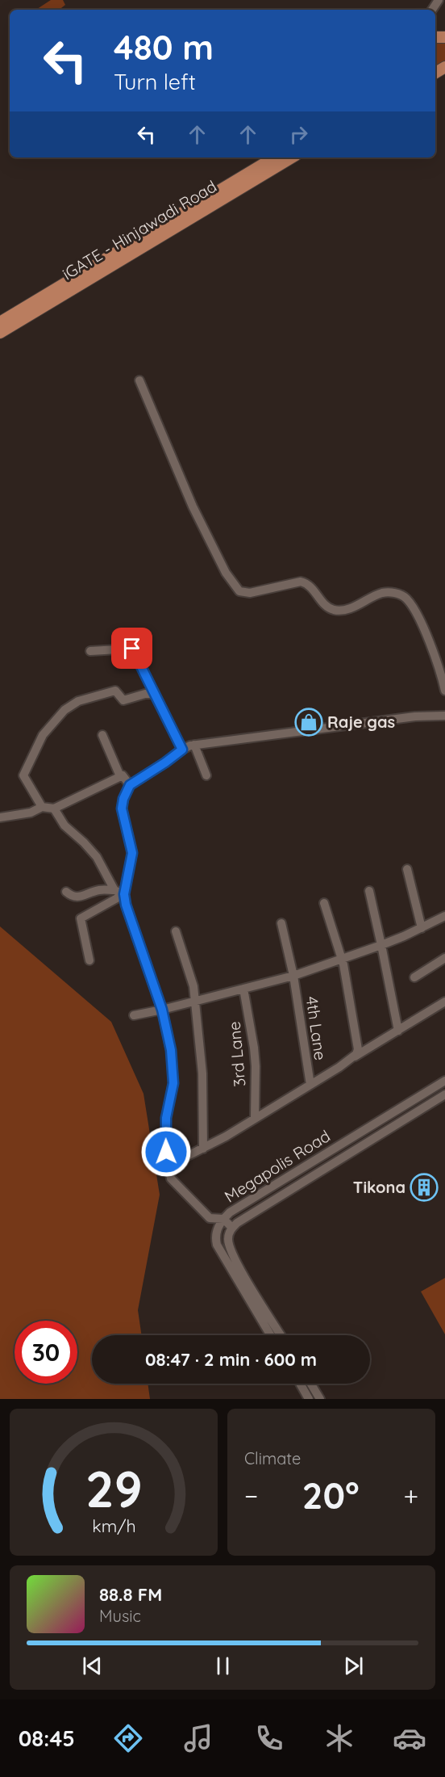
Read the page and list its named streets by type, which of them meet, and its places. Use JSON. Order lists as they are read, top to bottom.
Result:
{
  "streets": {
    "main road": ["iGATE - Hinjawadi Road"],
    "street": ["4th Lane", "3rd Lane", "Megapolis Road"]
  },
  "places": {
    "shop": ["Raje gas"],
    "building": ["Tikona"]
  },
  "page": {
    "turn": ["480 m", "Turn left"],
    "limit": "30",
    "trip": "08:47 · 2 min · 600 m",
    "tile": "Climate",
    "heat": ["−", "20°", "+"],
    "song": ["88.8 FM", "Music"],
    "tabs": "08:45",
    "gauge": ["29", "km/h"]
  }
}
